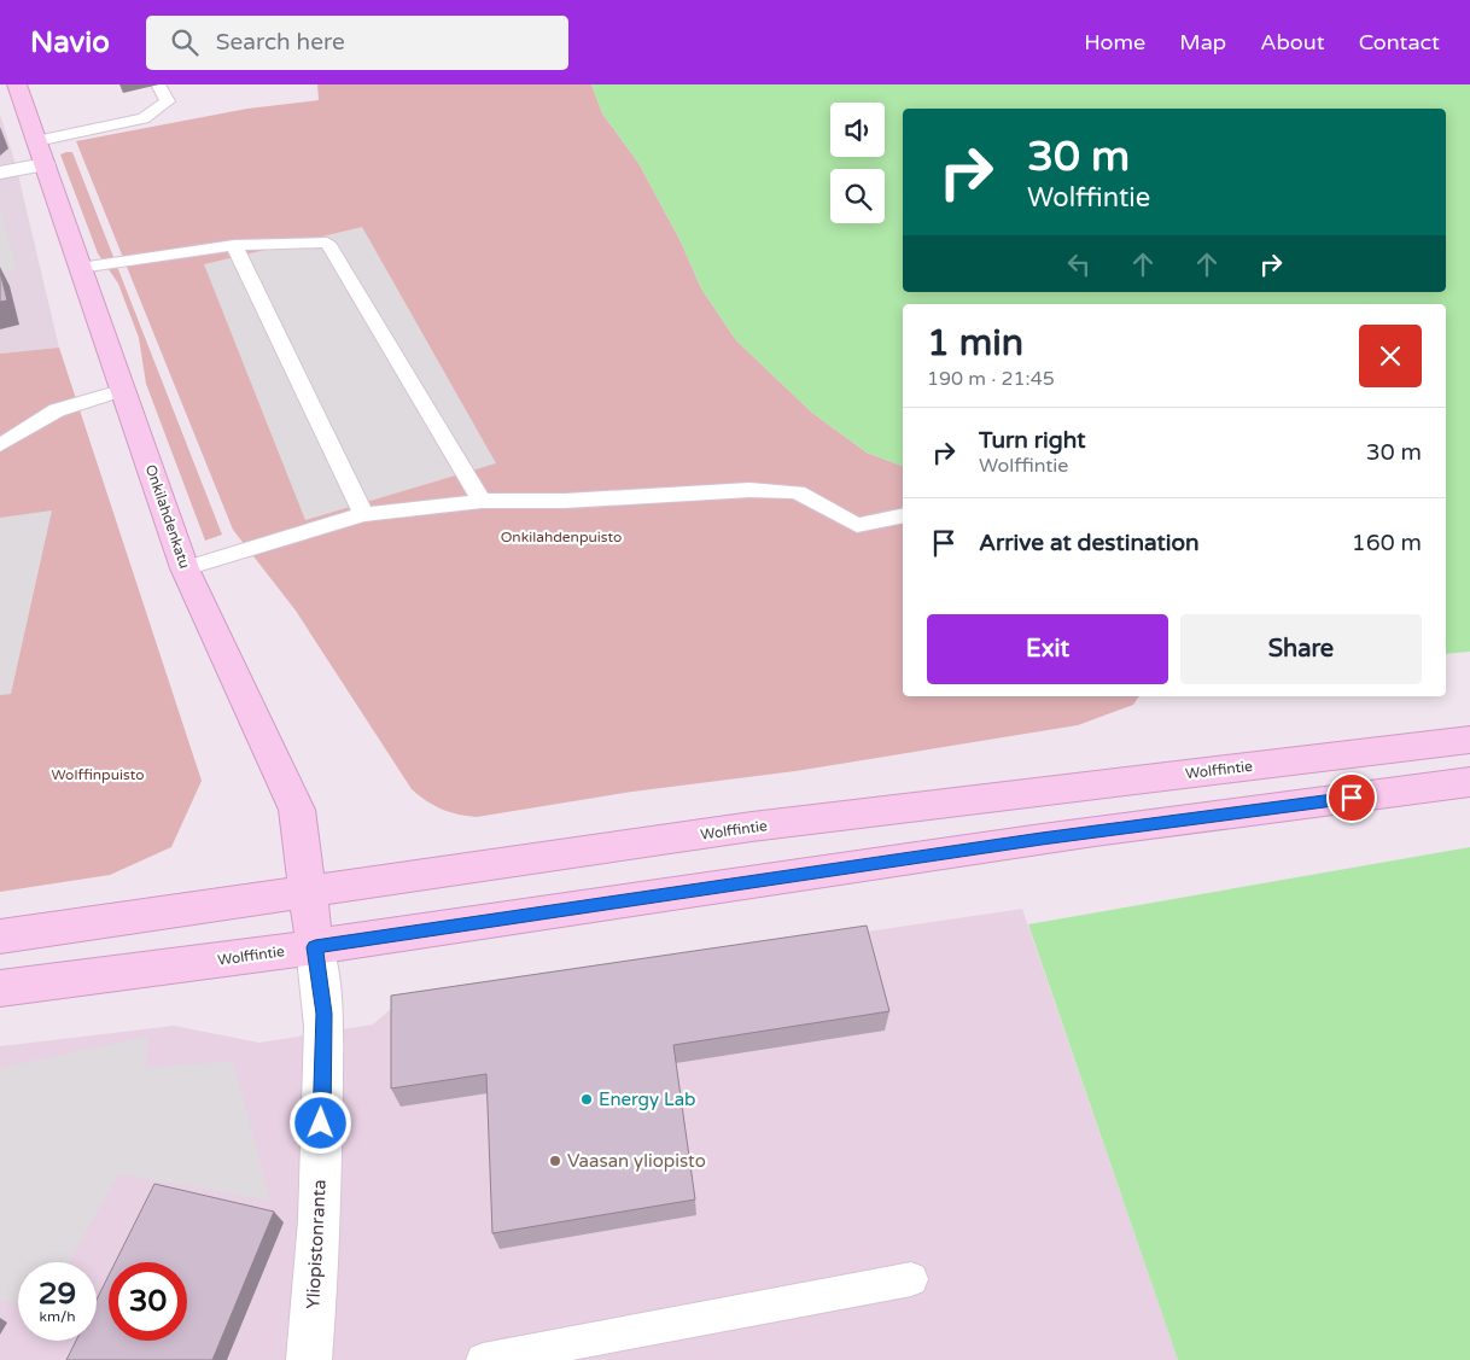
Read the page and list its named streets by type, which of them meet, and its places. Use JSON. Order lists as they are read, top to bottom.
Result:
{
  "streets": {
    "main road": ["Onkilahdenkatu", "Wolffintie"],
    "street": ["Yliopistonranta"]
  },
  "crossings": [
    ["Onkilahdenkatu", "Wolffintie"],
    ["Onkilahdenkatu", "Yliopistonranta"],
    ["Wolffintie", "Yliopistonranta"]
  ],
  "parks": ["Onkilahdenpuisto", "Wolffinpuisto"],
  "places": ["Energy Lab", "Vaasan yliopisto"],
  "page": {
    "header": "Navio",
    "search": "Search here",
    "nav": [
      "Home",
      "Map",
      "About",
      "Contact"
    ],
    "turn": ["30 m", "Wolffintie"],
    "heading": ["1 min", "190 m · 21:45"],
    "list": [
      {
        "name": "Turn right",
        "note": "Wolffintie",
        "value": "30 m"
      },
      {
        "name": "Arrive at destination",
        "value": "160 m"
      }
    ],
    "buttons": ["Exit", "Share"],
    "speed": "29 km/h",
    "limit": "30"
  }
}
